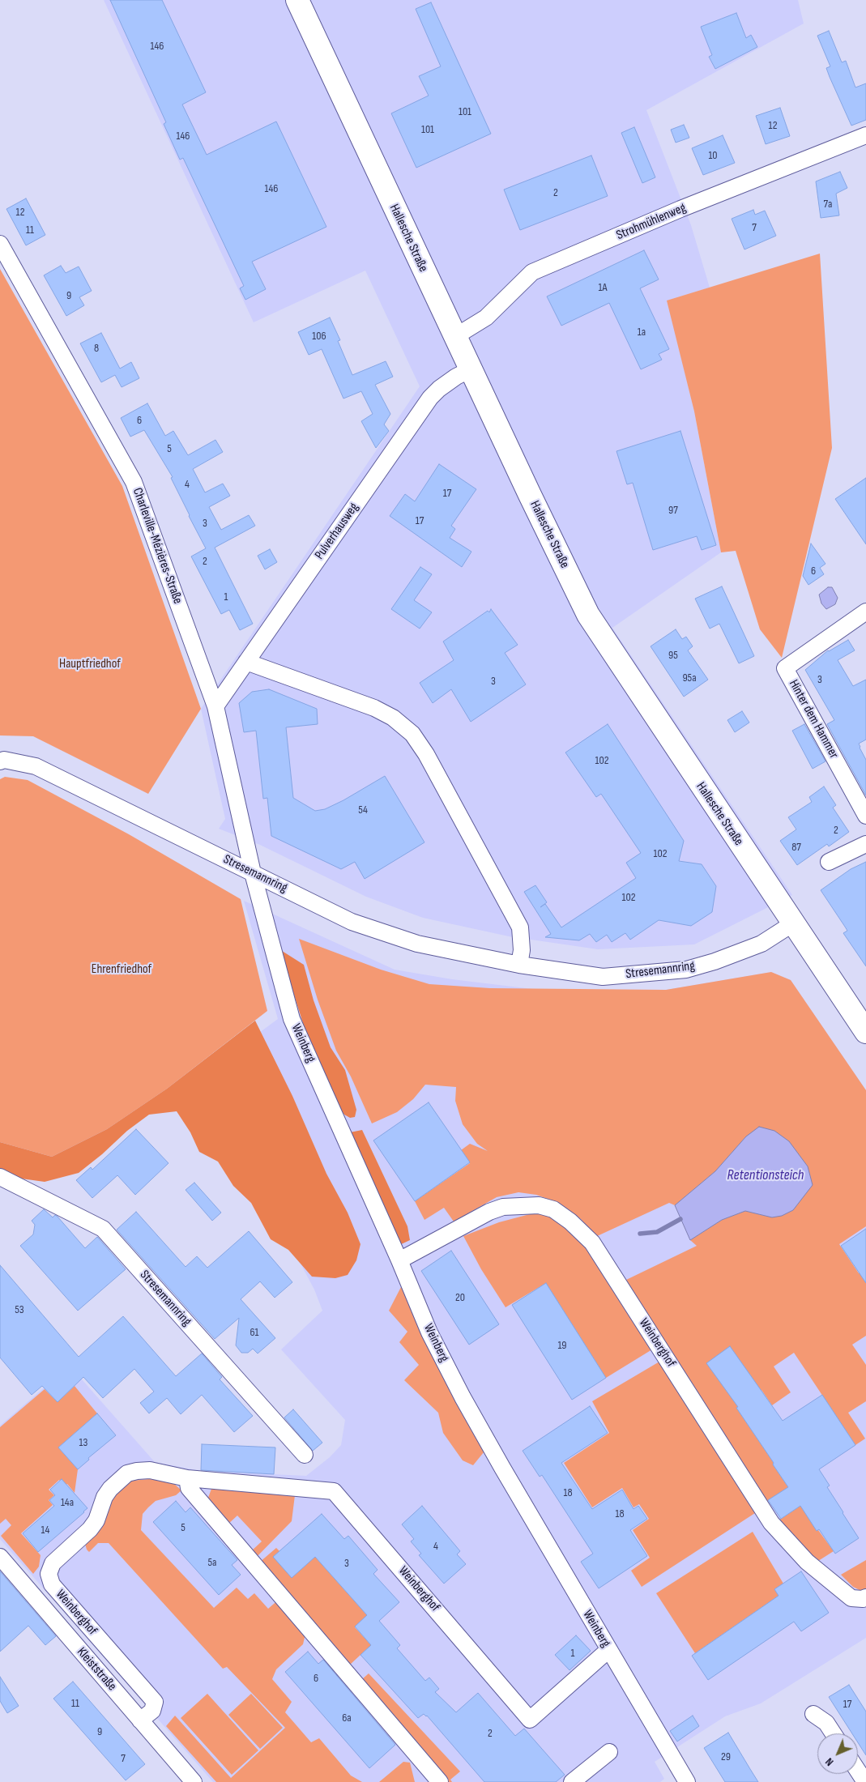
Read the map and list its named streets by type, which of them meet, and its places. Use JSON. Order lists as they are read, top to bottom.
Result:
{
  "streets": {
    "main road": ["Hallesche Straße"],
    "street": [
      "Strohmühlenweg",
      "Pulverhausweg",
      "Charleville-Mézières-Straße",
      "Hinter dem Hammer",
      "Stresemannring",
      "Weinberg",
      "Weinberghof",
      "Kleiststraße"
    ]
  },
  "crossings": [
    ["Strohmühlenweg", "Hallesche Straße"],
    ["Hallesche Straße", "Pulverhausweg"],
    ["Hallesche Straße", "Stresemannring"],
    ["Pulverhausweg", "Charleville-Mézières-Straße"],
    ["Charleville-Mézières-Straße", "Stresemannring"],
    ["Charleville-Mézières-Straße", "Weinberg"],
    ["Stresemannring", "Weinberg"],
    ["Weinberg", "Weinberghof"],
    ["Weinberghof", "Kleiststraße"]
  ],
  "water": ["Retentionsteich"],
  "parks": ["Hauptfriedhof", "Ehrenfriedhof"],
  "house_numbers": [
    "146",
    "101",
    "12",
    "101",
    "146",
    "10",
    "146",
    "2",
    "7a",
    "12",
    "7",
    "11",
    "1A",
    "9",
    "1a",
    "106",
    "8",
    "6",
    "5",
    "4",
    "17",
    "97",
    "17",
    "3",
    "2",
    "6",
    "1",
    "95",
    "95a",
    "3",
    "3",
    "102",
    "54",
    "2",
    "87",
    "102",
    "102",
    "20",
    "53",
    "61",
    "19",
    "13",
    "18",
    "14a",
    "18",
    "5",
    "14",
    "4",
    "5a",
    "3",
    "1",
    "6",
    "11",
    "17",
    "6a",
    "9",
    "2",
    "29",
    "7"
  ],
  "north": "bottom left"
}
